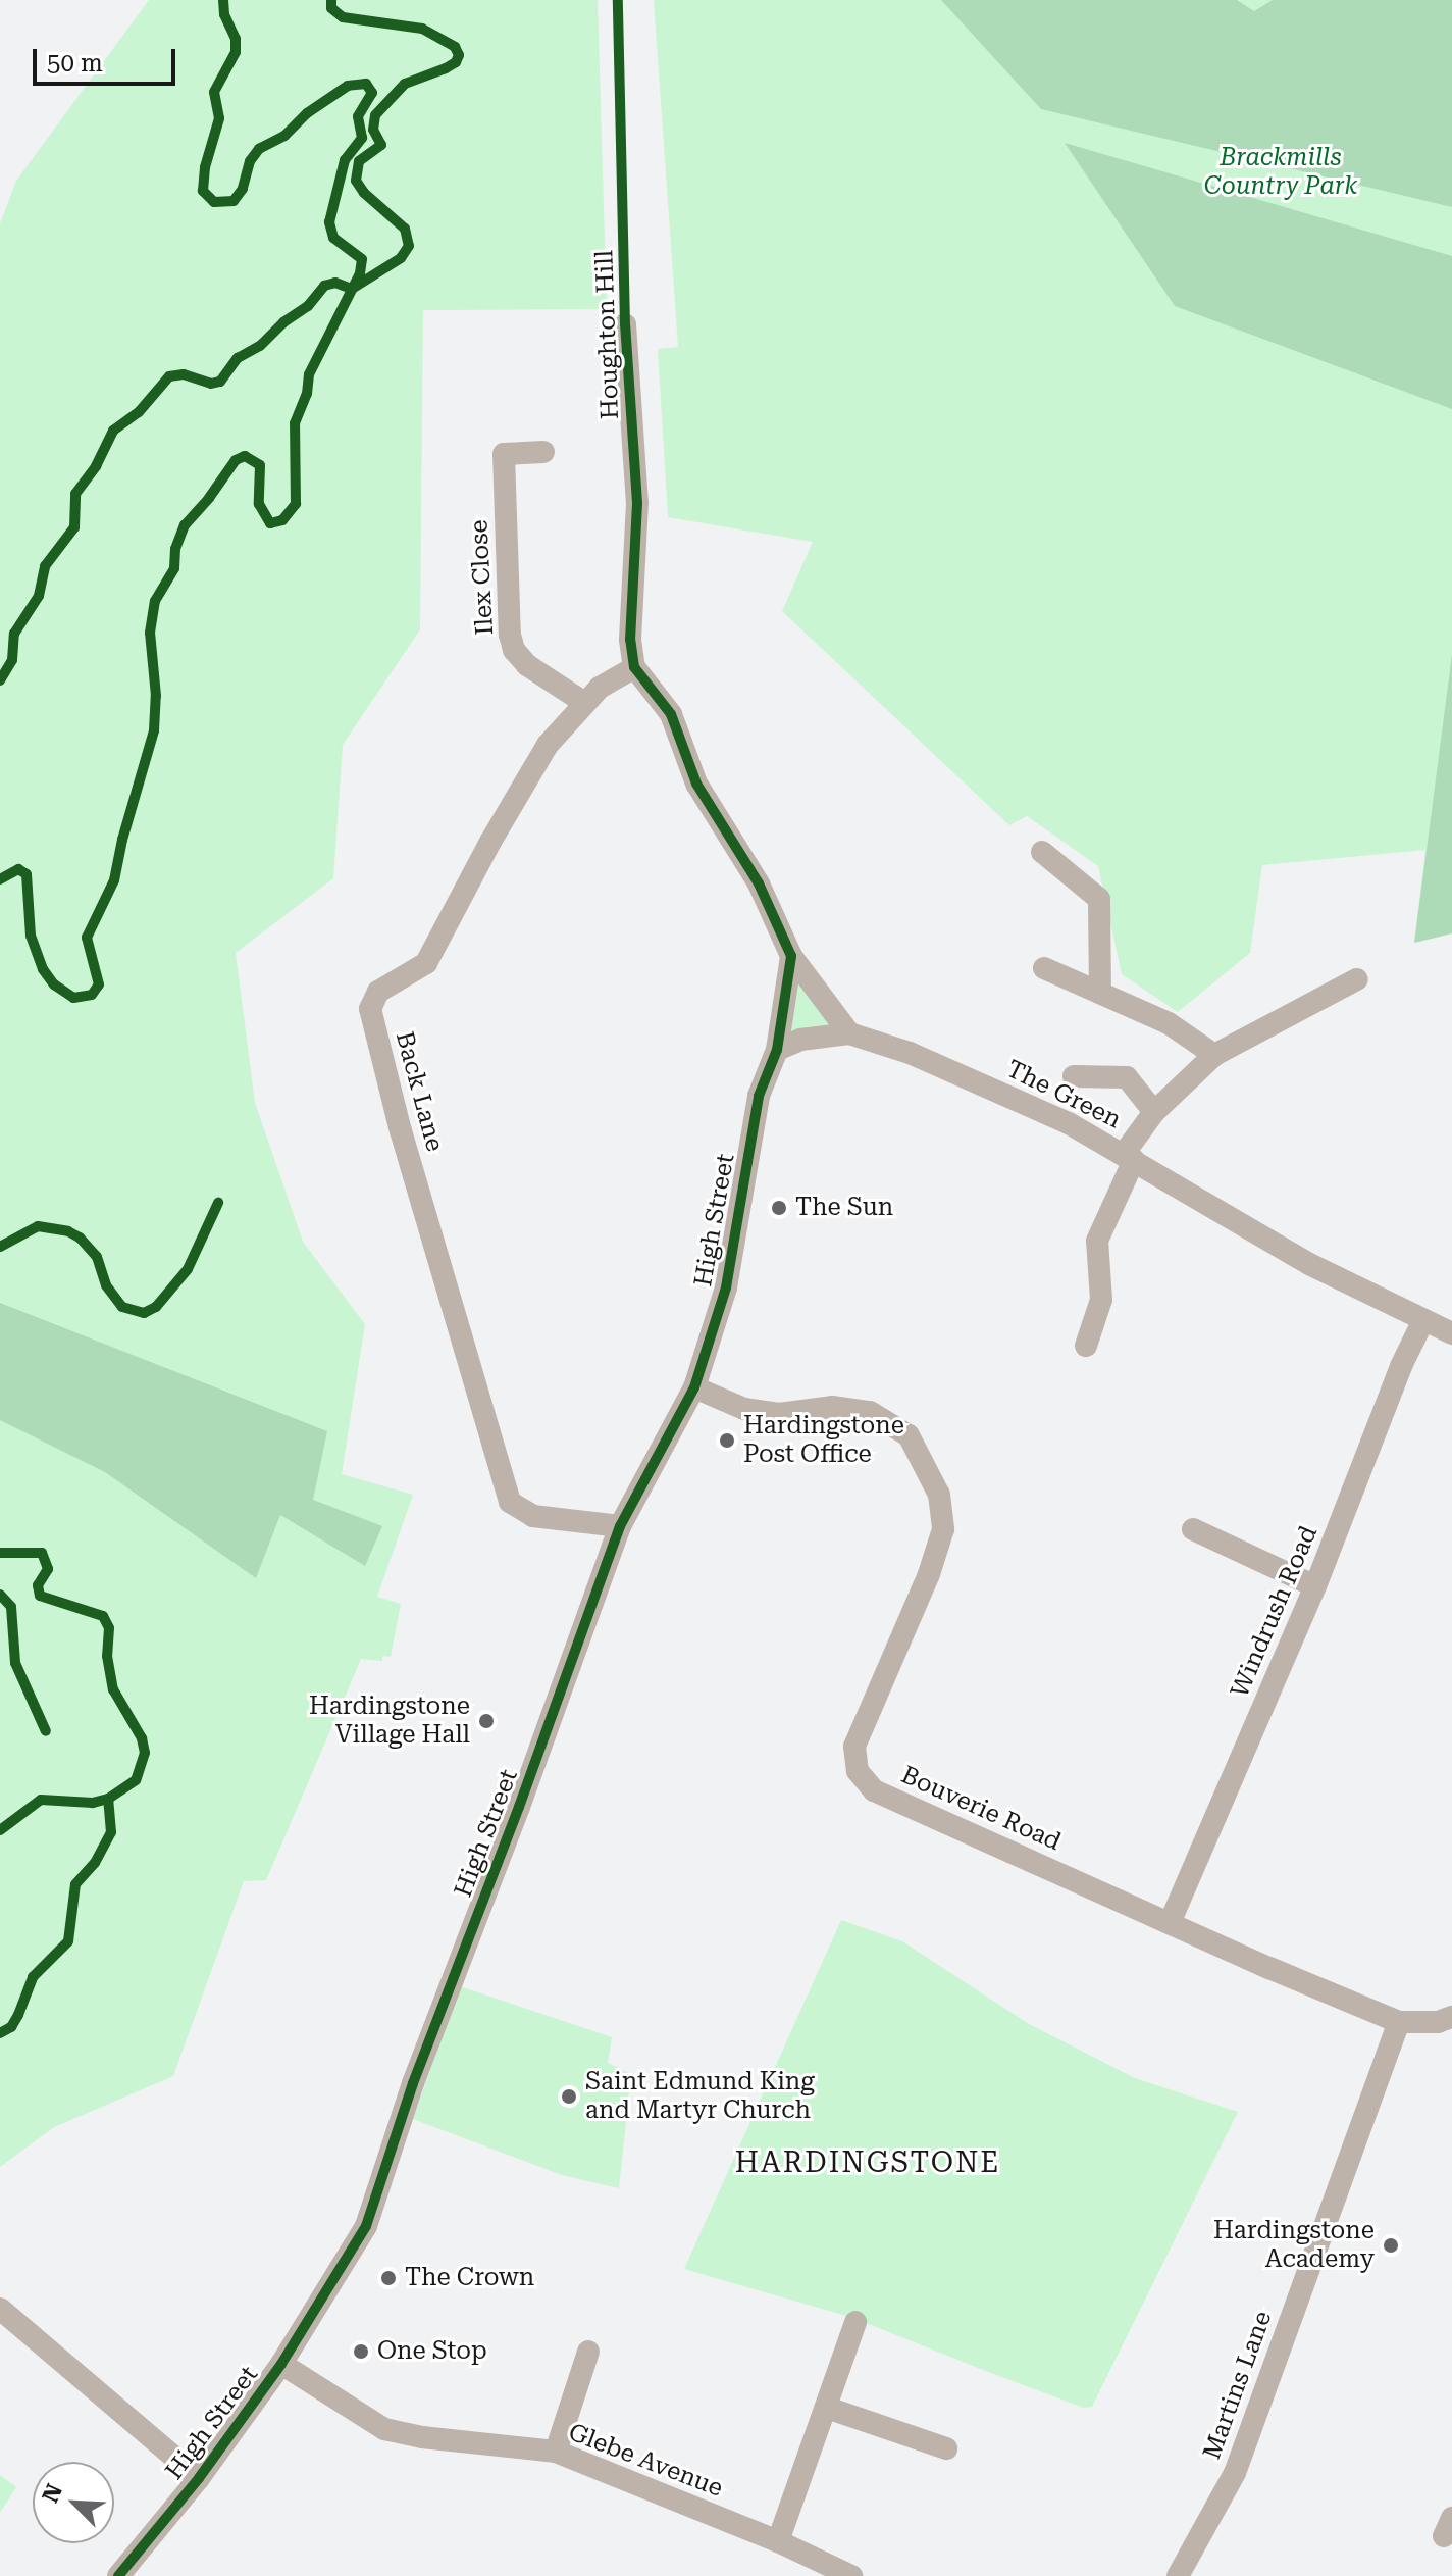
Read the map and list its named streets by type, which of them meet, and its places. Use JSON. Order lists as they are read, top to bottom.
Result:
{
  "streets": {
    "street": [
      "Houghton Hill",
      "Ilex Close",
      "Back Lane",
      "The Green",
      "High Street",
      "Windrush Road",
      "Bouverie Road",
      "Martins Lane",
      "Glebe Avenue"
    ]
  },
  "crossings": [
    ["Houghton Hill", "Back Lane"],
    ["Ilex Close", "Back Lane"],
    ["Back Lane", "High Street"],
    ["The Green", "High Street"],
    ["The Green", "Windrush Road"],
    ["High Street", "Bouverie Road"],
    ["High Street", "Glebe Avenue"],
    ["Windrush Road", "Bouverie Road"],
    ["Bouverie Road", "Martins Lane"]
  ],
  "districts": ["HARDINGSTONE"],
  "parks": ["Brackmills Country Park"],
  "places": [
    "The Sun",
    "Hardingstone Post Office",
    "Hardingstone Village Hall",
    "Saint Edmund King and Martyr Church",
    "Hardingstone Academy",
    "The Crown",
    "One Stop"
  ],
  "scale_bar": "50 m",
  "north": "top left"
}
